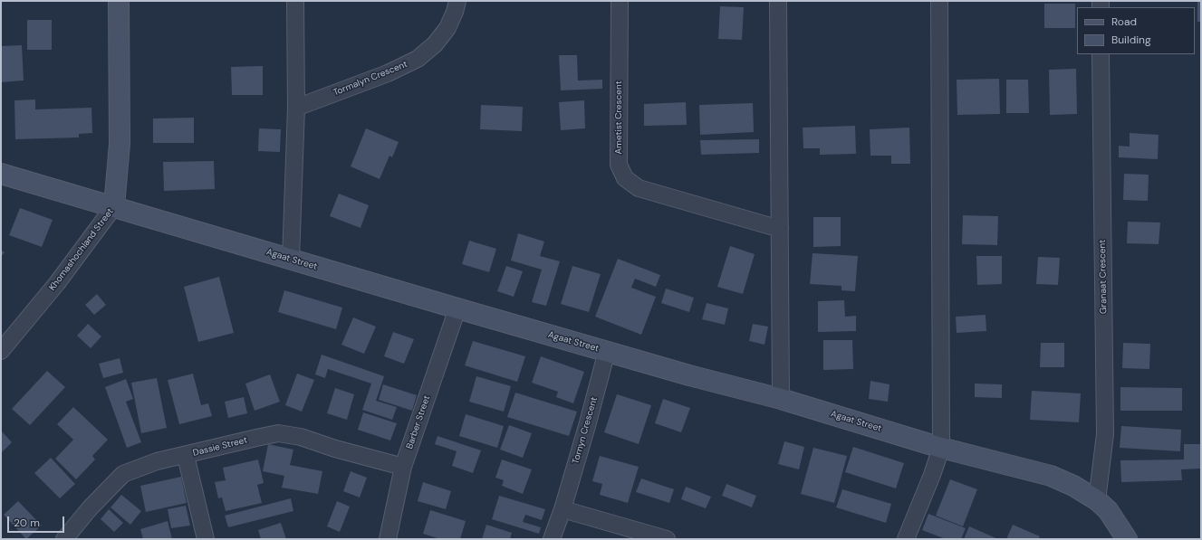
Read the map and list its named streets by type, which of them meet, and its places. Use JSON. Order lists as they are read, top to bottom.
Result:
{
  "streets": {
    "street": [
      "Tormalyn Crescent",
      "Ametist Crescent",
      "Khomashochland Street",
      "Agaat Street",
      "Granaat Crescent",
      "Barber Street",
      "Tornyn Crescent",
      "Dassie Street"
    ]
  },
  "crossings": [
    ["Khomashochland Street", "Agaat Street"],
    ["Agaat Street", "Granaat Crescent"],
    ["Agaat Street", "Barber Street"],
    ["Agaat Street", "Tornyn Crescent"],
    ["Barber Street", "Dassie Street"]
  ],
  "legend": ["Road", "Building"],
  "scale_bar": "20 m"
}
